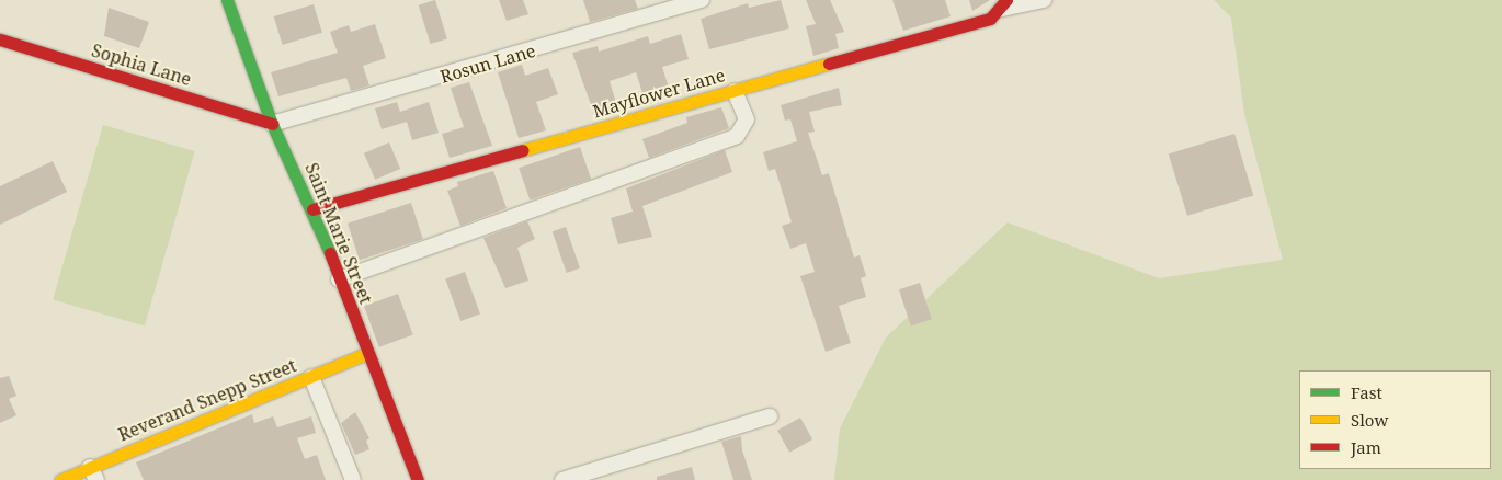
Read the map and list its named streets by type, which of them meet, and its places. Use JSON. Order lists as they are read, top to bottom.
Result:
{
  "streets": {
    "street": [
      "Rosun Lane",
      "Sophia Lane",
      "Mayflower Lane",
      "Saint Marie Street",
      "Reverand Snepp Street"
    ]
  },
  "crossings": [
    ["Rosun Lane", "Sophia Lane"],
    ["Rosun Lane", "Saint Marie Street"],
    ["Sophia Lane", "Saint Marie Street"],
    ["Mayflower Lane", "Saint Marie Street"],
    ["Saint Marie Street", "Reverand Snepp Street"]
  ],
  "legend": ["Fast", "Slow", "Jam"]
}
